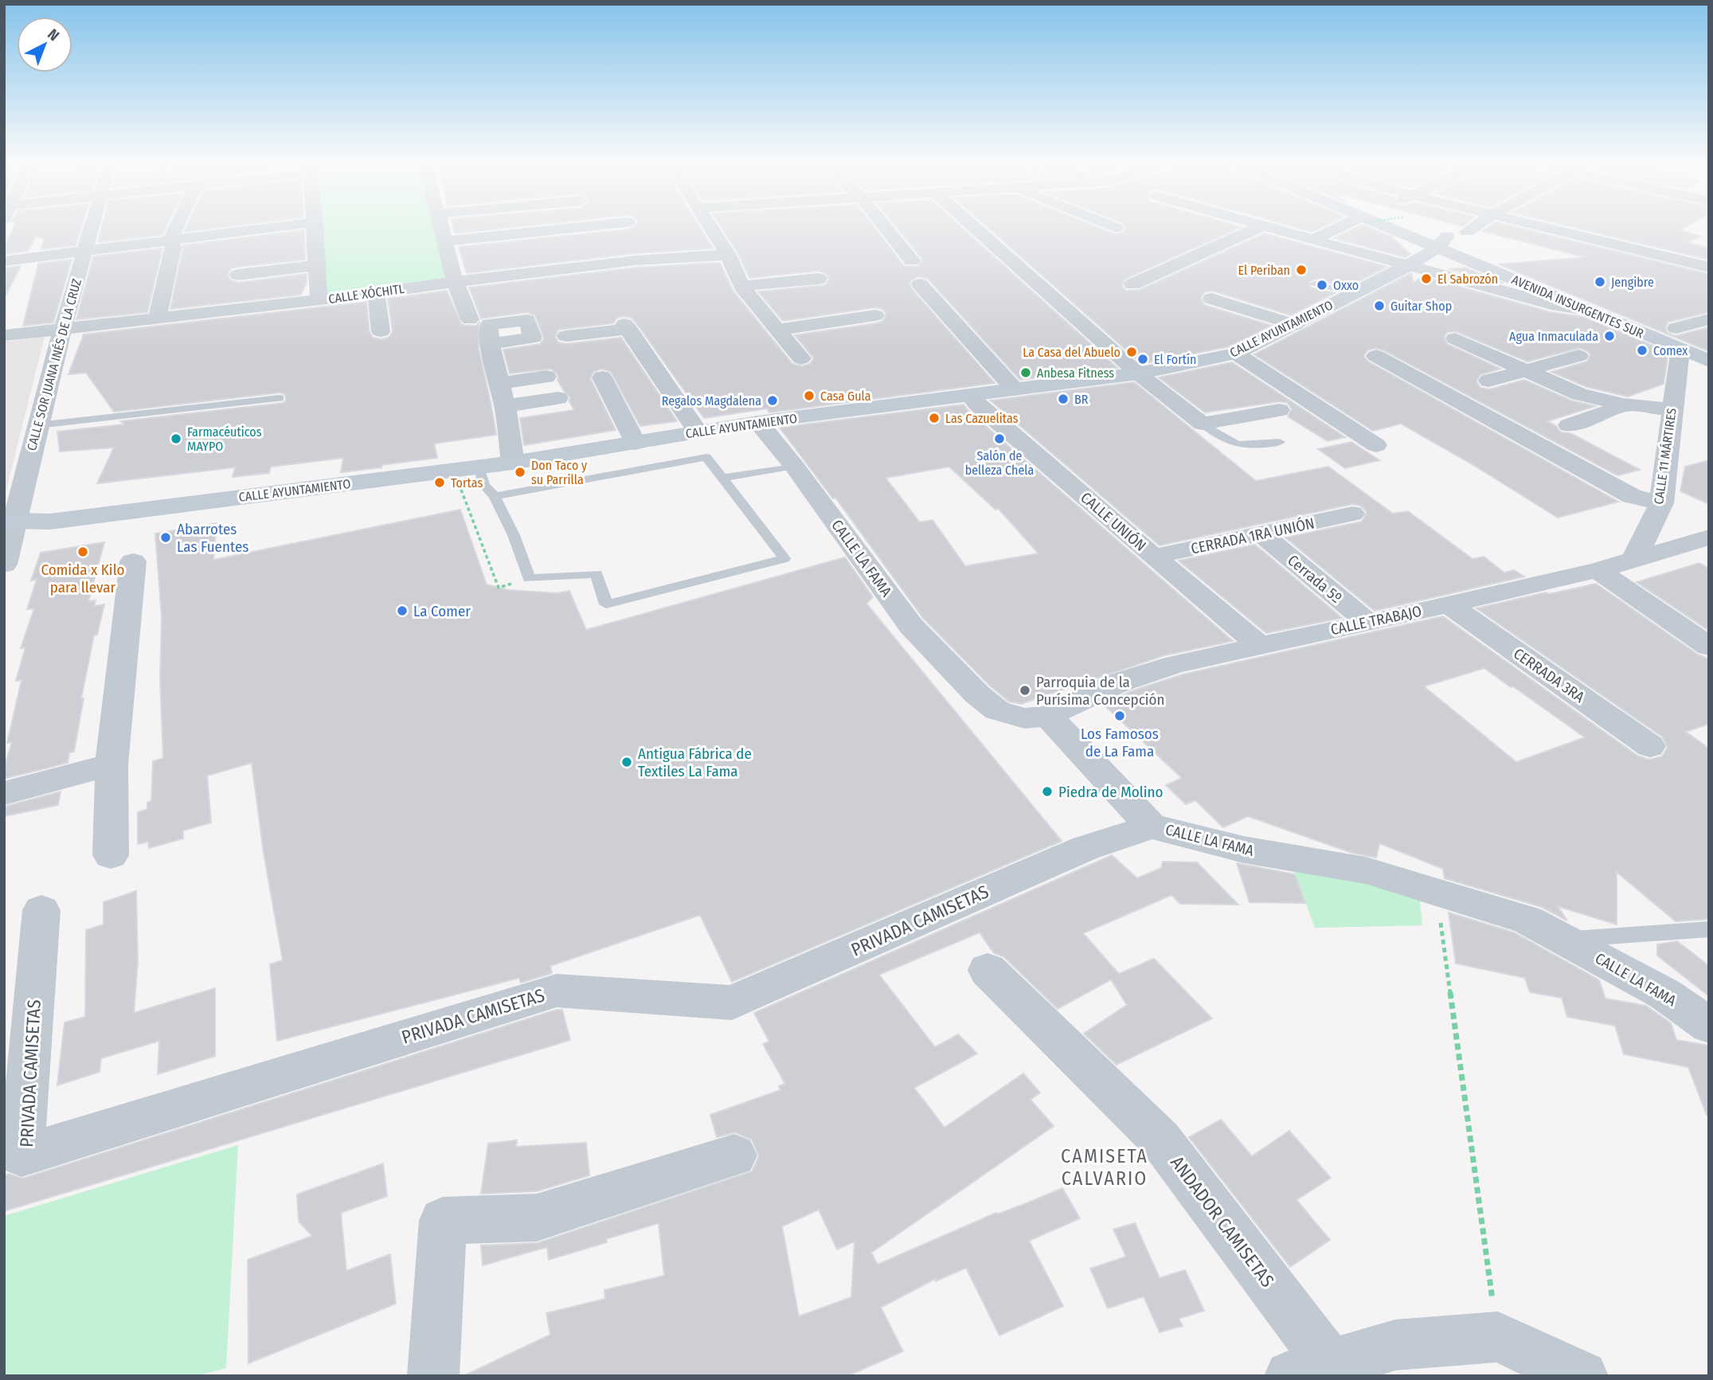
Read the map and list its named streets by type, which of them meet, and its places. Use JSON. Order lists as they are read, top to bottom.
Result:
{
  "streets": {
    "street": [
      "CALLE XÓCHITL",
      "AVENIDA INSURGENTES SUR",
      "CALLE AYUNTAMIENTO",
      "CALLE SOR JUANA INÉS DE LA CRUZ",
      "CALLE 11 MÁRTIRES",
      "CALLE UNIÓN",
      "CERRADA 1RA UNIÓN",
      "CALLE LA FAMA",
      "Cerrada 5º",
      "CALLE TRABAJO",
      "CERRADA 3RA",
      "PRIVADA CAMISETAS",
      "ANDADOR CAMISETAS"
    ]
  },
  "crossings": [
    ["CALLE XÓCHITL", "CALLE SOR JUANA INÉS DE LA CRUZ"],
    ["AVENIDA INSURGENTES SUR", "CALLE AYUNTAMIENTO"],
    ["AVENIDA INSURGENTES SUR", "CALLE 11 MÁRTIRES"],
    ["CALLE AYUNTAMIENTO", "CALLE SOR JUANA INÉS DE LA CRUZ"],
    ["CALLE AYUNTAMIENTO", "CALLE UNIÓN"],
    ["CALLE AYUNTAMIENTO", "CALLE LA FAMA"],
    ["CALLE 11 MÁRTIRES", "CALLE TRABAJO"],
    ["CALLE UNIÓN", "CERRADA 1RA UNIÓN"],
    ["CALLE UNIÓN", "CALLE TRABAJO"],
    ["CERRADA 1RA UNIÓN", "Cerrada 5º"],
    ["CALLE LA FAMA", "CALLE TRABAJO"],
    ["CALLE LA FAMA", "PRIVADA CAMISETAS"],
    ["Cerrada 5º", "CALLE TRABAJO"],
    ["CALLE TRABAJO", "CERRADA 3RA"]
  ],
  "districts": ["CAMISETA CALVARIO"],
  "places": [
    "El Periban",
    "El Sabrozón",
    "Jengibre",
    "Oxxo",
    "Guitar Shop",
    "Agua Inmaculada",
    "Comex",
    "La Casa del Abuelo",
    "El Fortín",
    "Anbesa Fitness",
    "Casa Gula",
    "BR",
    "Regalos Magdalena",
    "Las Cazuelitas",
    "Farmacéuticos MAYPO",
    "Salón de belleza Chela",
    "Don Taco y su Parrilla",
    "Tortas",
    "Abarrotes Las Fuentes",
    "Comida x Kilo para llevar",
    "La Comer",
    "Parroquia de la Purísima Concepción",
    "Los Famosos de La Fama",
    "Antigua Fábrica de Textiles La Fama",
    "Piedra de Molino"
  ],
  "north": "top right"
}
